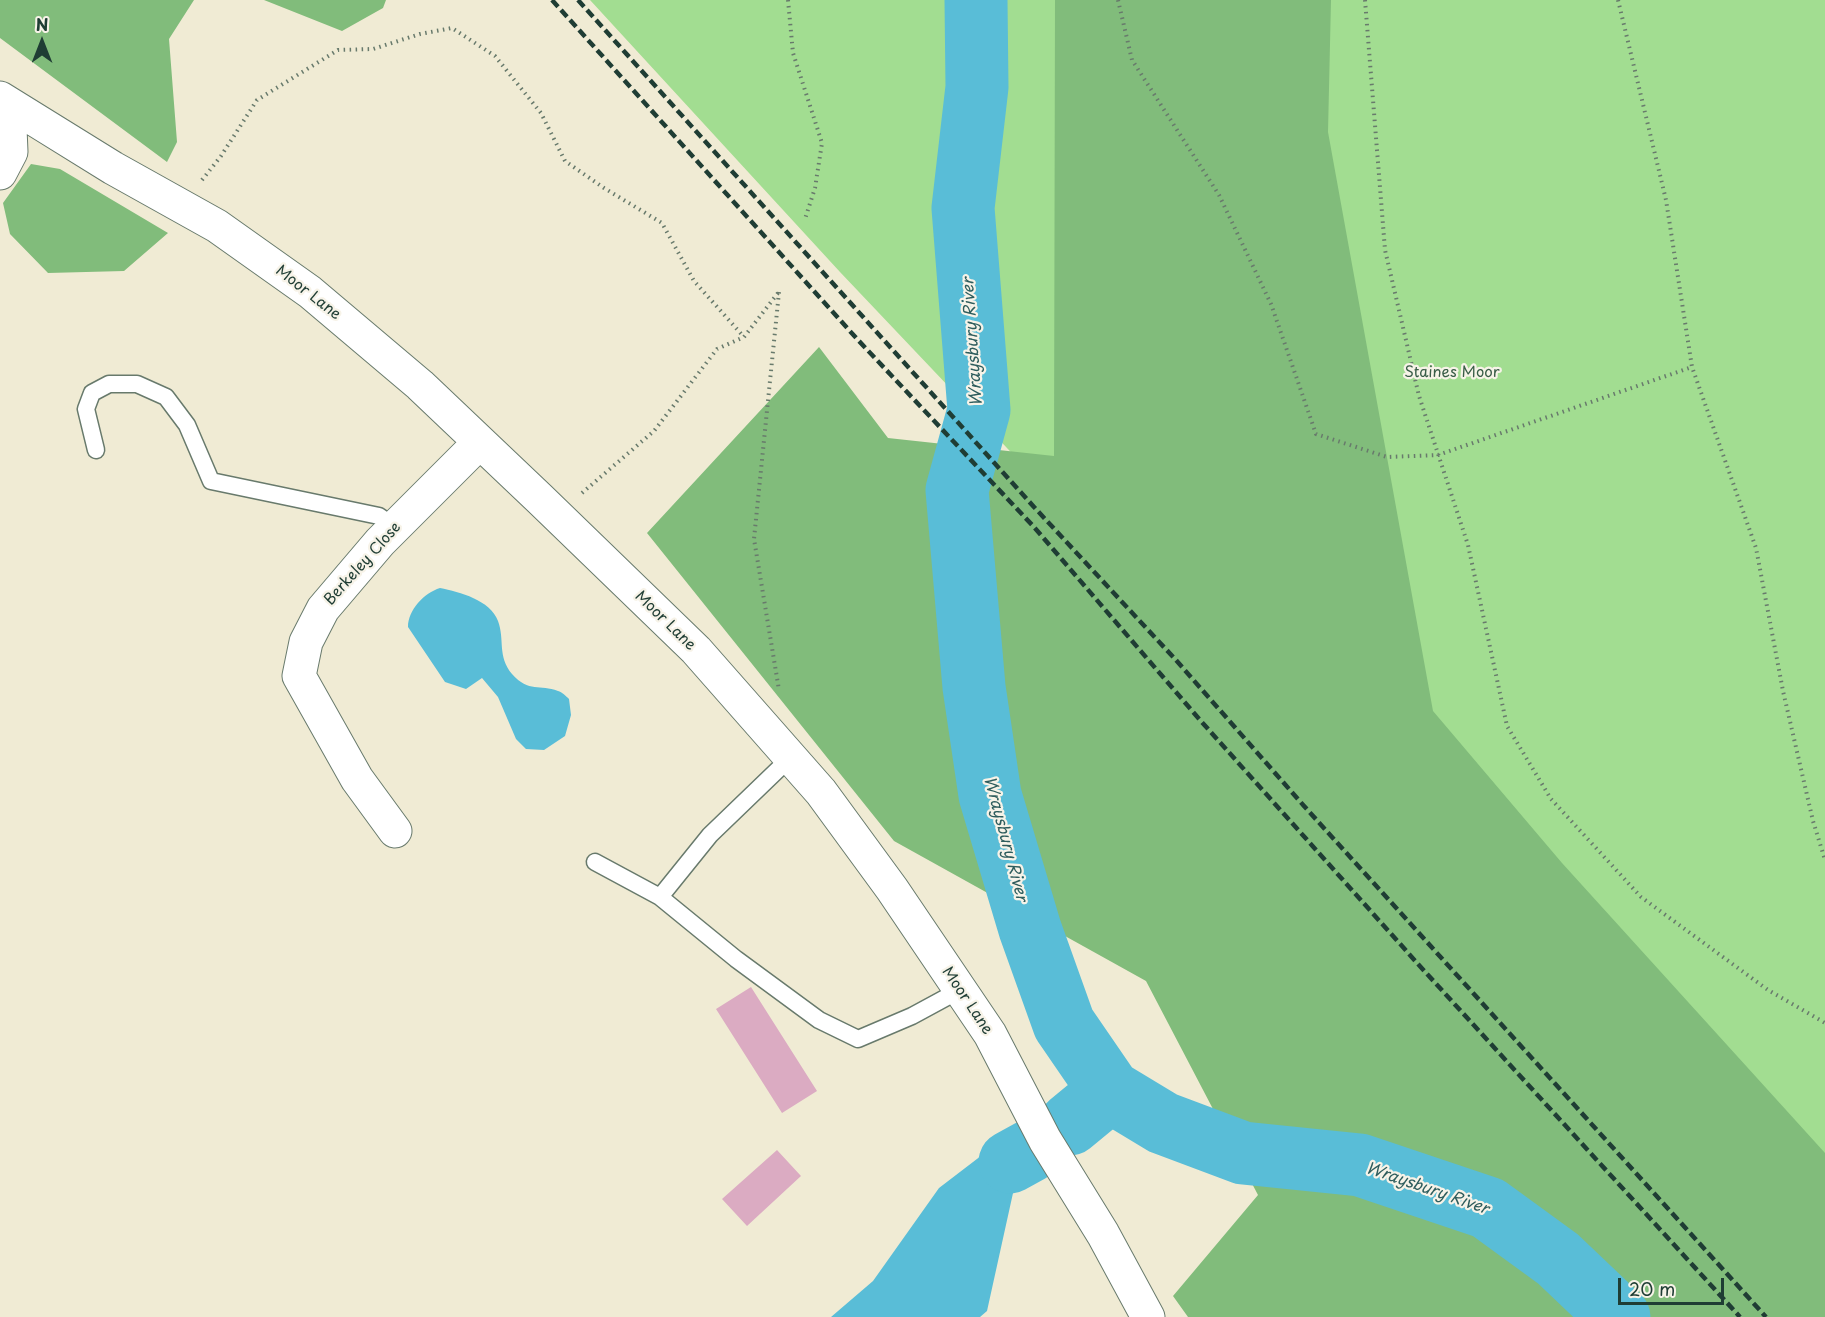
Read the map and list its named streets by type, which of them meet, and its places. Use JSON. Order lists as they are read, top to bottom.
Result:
{
  "streets": {
    "street": ["Moor Lane", "Berkeley Close"]
  },
  "crossings": [
    ["Moor Lane", "Berkeley Close"]
  ],
  "water": ["Wraysbury River"],
  "parks": ["Staines Moor"],
  "scale_bar": "20 m",
  "north": "top"
}
